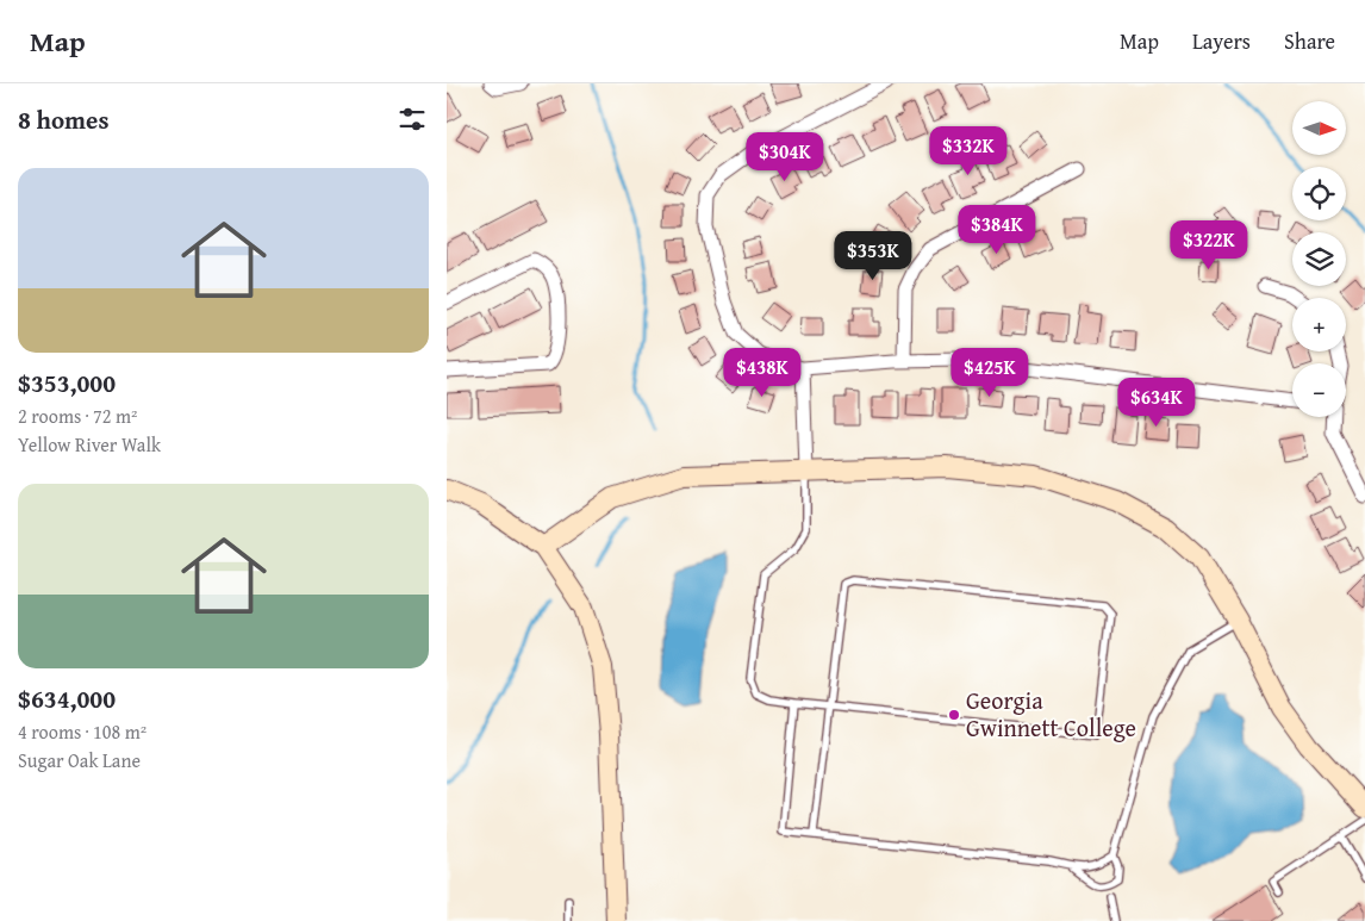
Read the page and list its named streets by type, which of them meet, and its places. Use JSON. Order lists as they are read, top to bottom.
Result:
{
  "places": ["Georgia Gwinnett College"],
  "north": "right",
  "page": {
    "header": "Map",
    "nav": ["Map", "Layers", "Share"],
    "heading": "8 homes",
    "map_buttons": ["+", "−"],
    "price": [
      "$332K",
      "$304K",
      "$384K",
      "$322K",
      "$353K",
      "$438K",
      "$425K",
      "$634K"
    ],
    "list": [
      {
        "name": "$353,000",
        "note": "2 rooms · 72 m² · Yellow River Walk"
      },
      {
        "name": "$634,000",
        "note": "4 rooms · 108 m² · Sugar Oak Lane"
      }
    ]
  }
}
